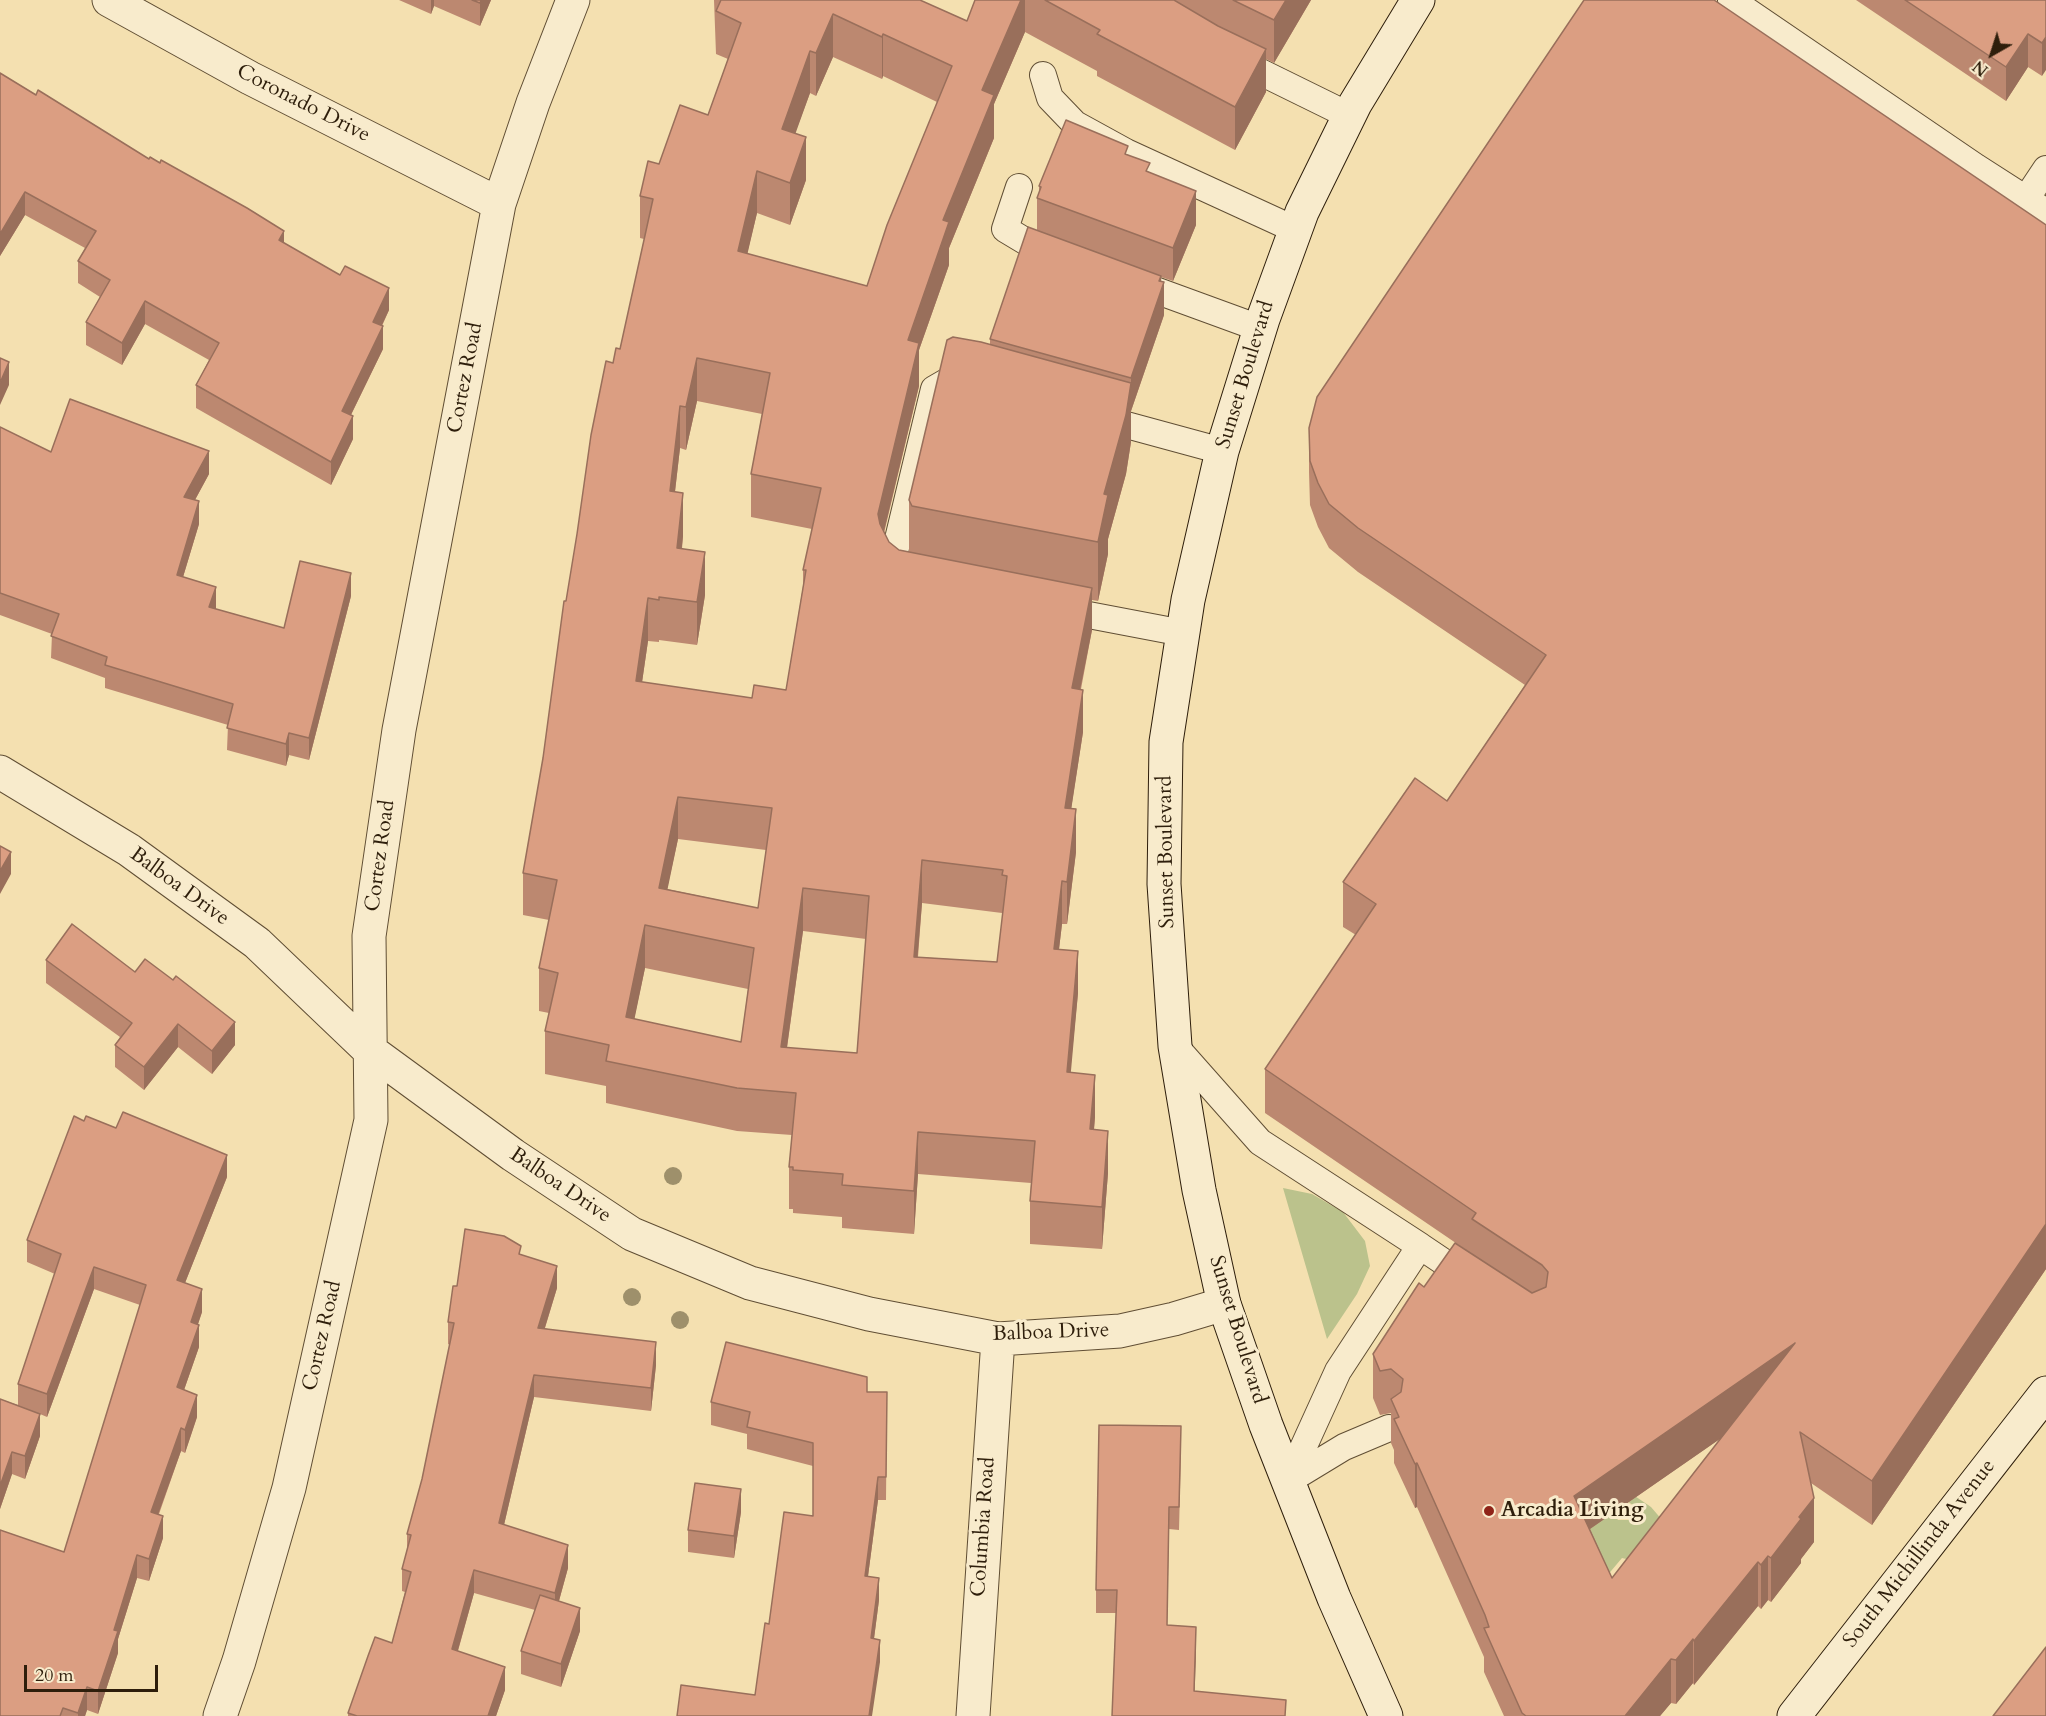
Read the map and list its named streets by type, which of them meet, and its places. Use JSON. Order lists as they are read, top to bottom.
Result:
{
  "streets": {
    "street": [
      "Coronado Drive",
      "Sunset Boulevard",
      "Cortez Road",
      "Balboa Drive",
      "Columbia Road",
      "South Michillinda Avenue"
    ]
  },
  "crossings": [
    ["Coronado Drive", "Cortez Road"],
    ["Sunset Boulevard", "Balboa Drive"],
    ["Cortez Road", "Balboa Drive"],
    ["Balboa Drive", "Columbia Road"]
  ],
  "places": ["Arcadia Living"],
  "scale_bar": "20 m",
  "north": "bottom left"
}
